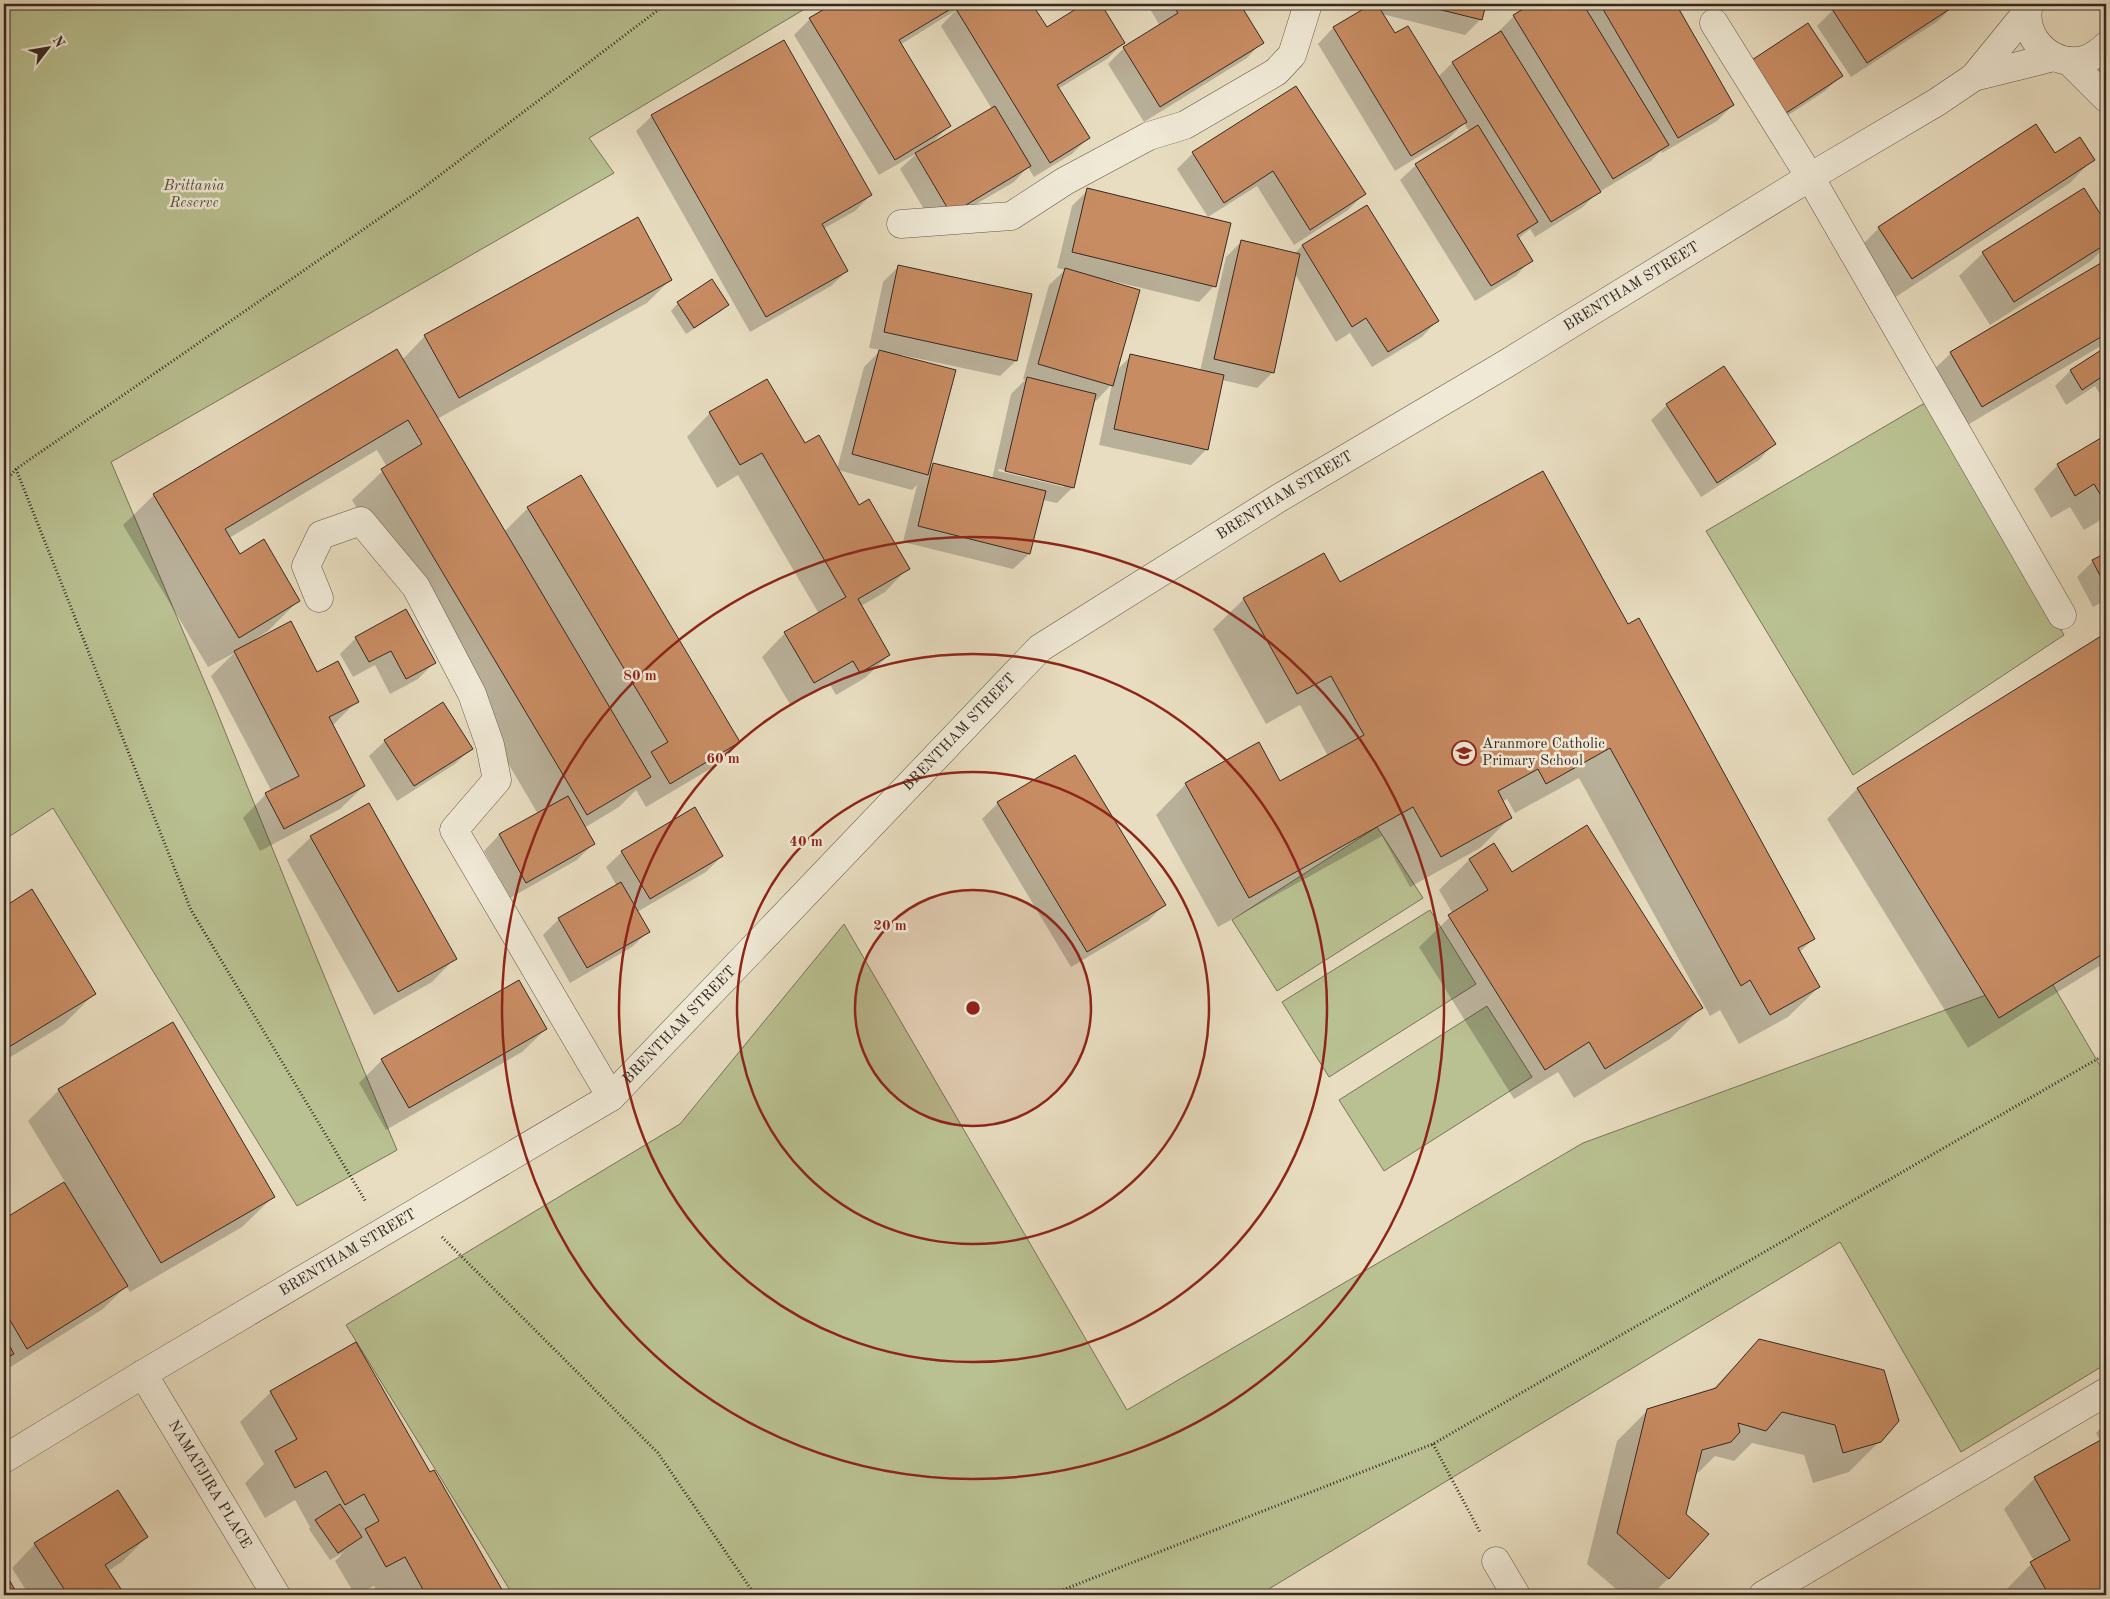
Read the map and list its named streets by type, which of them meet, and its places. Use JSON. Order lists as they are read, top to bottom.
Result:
{
  "streets": {
    "street": ["BRENTHAM STREET", "NAMATJIRA PLACE"]
  },
  "crossings": [
    ["BRENTHAM STREET", "NAMATJIRA PLACE"]
  ],
  "parks": ["Brittania Reserve"],
  "places": {
    "school or university": ["Aranmore Catholic Primary School"]
  },
  "north": "top right",
  "rings": [
    "80 m",
    "60 m",
    "40 m",
    "20 m"
  ]
}
